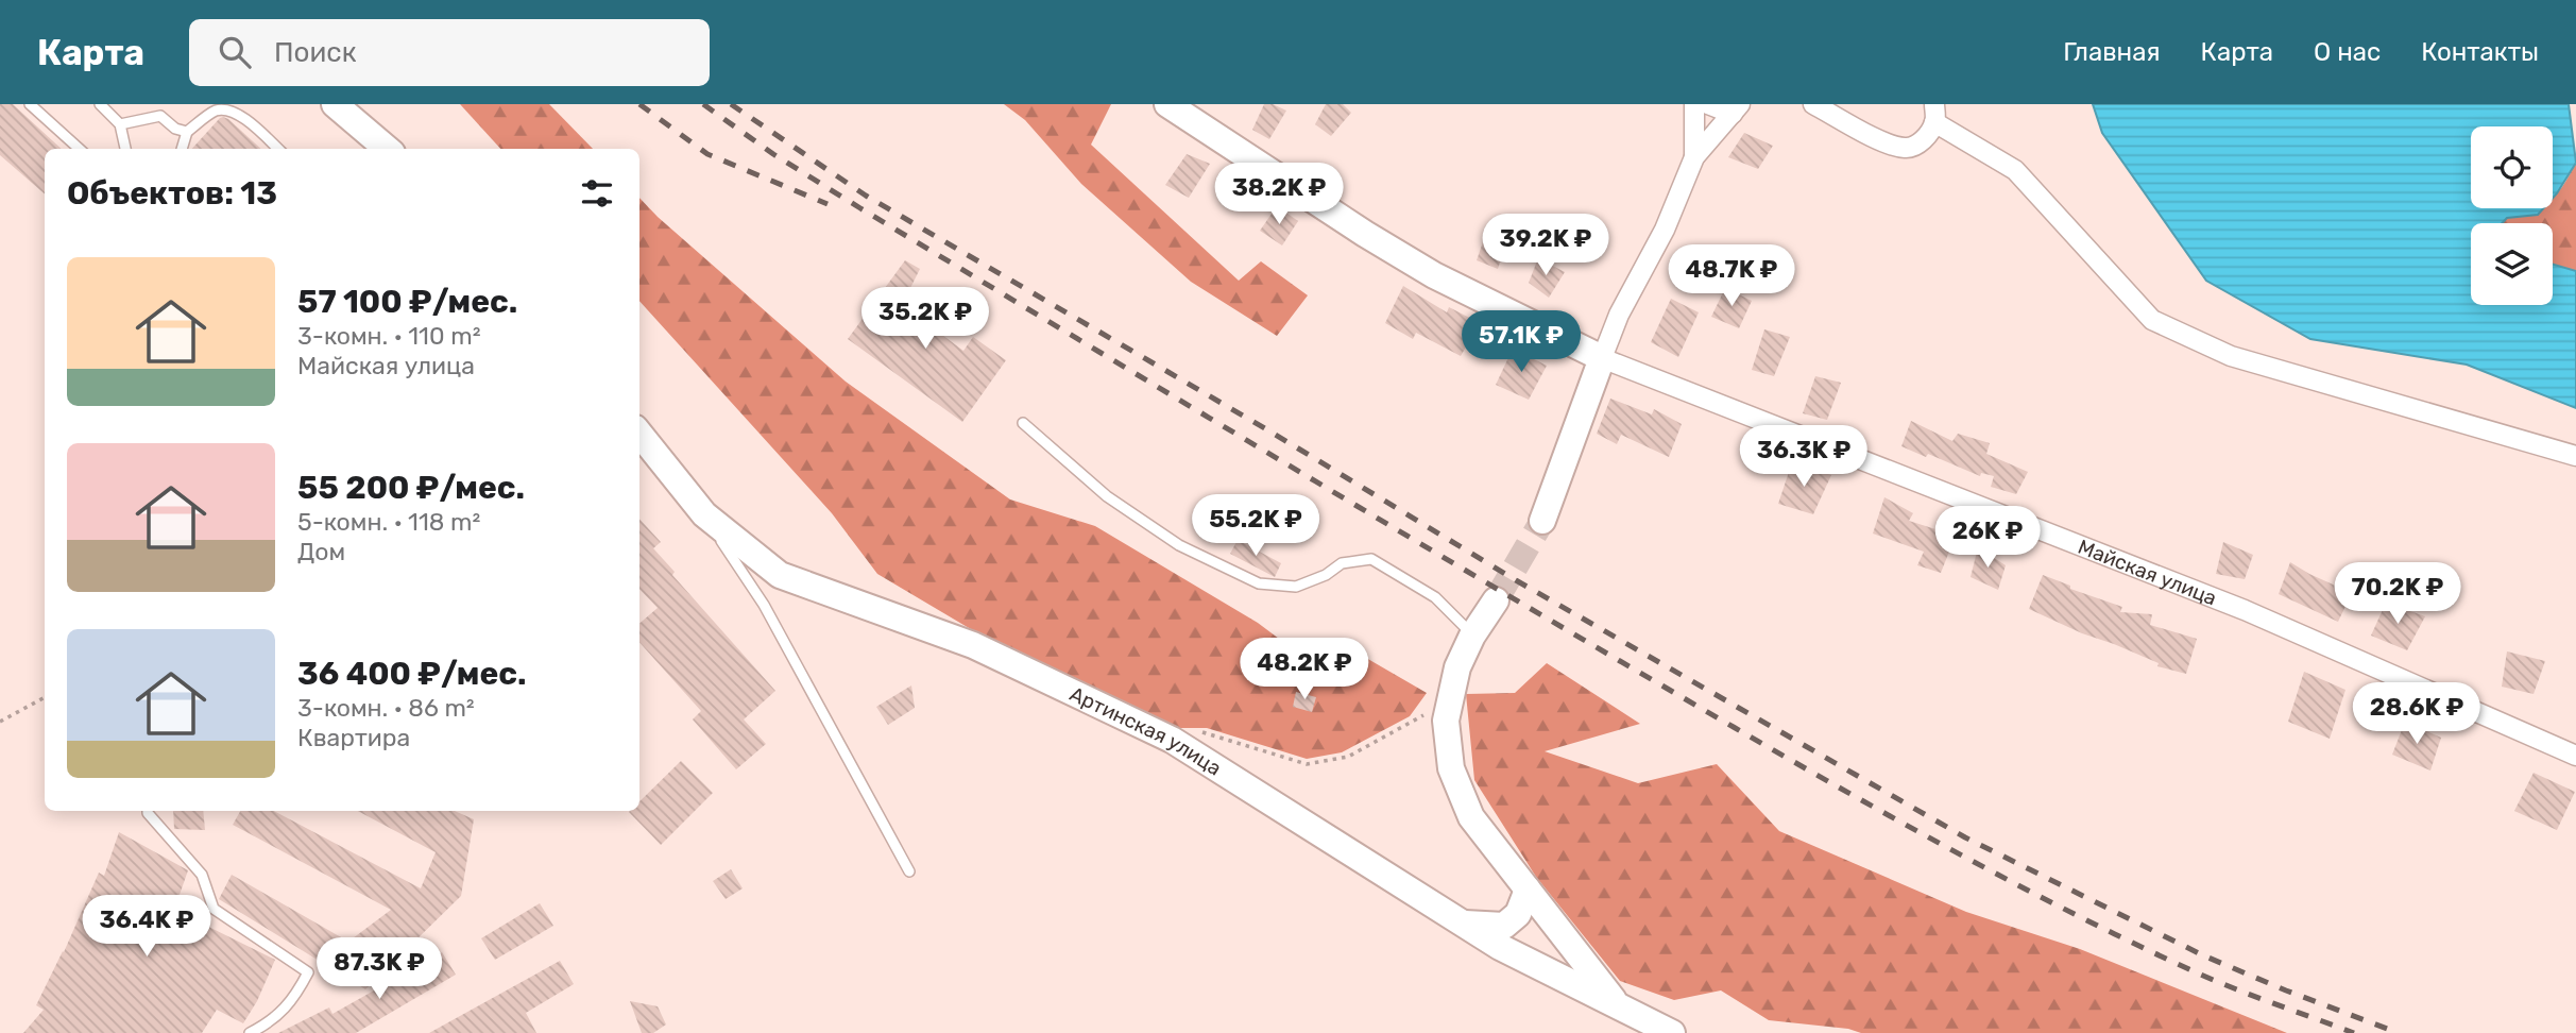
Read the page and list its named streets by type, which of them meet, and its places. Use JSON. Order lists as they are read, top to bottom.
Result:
{
  "streets": {
    "street": ["Майская улица", "Артинская улица"]
  },
  "page": {
    "header": "Карта",
    "search": "Поиск",
    "nav": [
      "Главная",
      "Карта",
      "О нас",
      "Контакты"
    ],
    "heading": "Объектов: 13",
    "price": [
      "38.2K ₽",
      "39.2K ₽",
      "48.7K ₽",
      "35.2K ₽",
      "57.1K ₽",
      "36.3K ₽",
      "55.2K ₽",
      "26K ₽",
      "70.2K ₽",
      "48.2K ₽",
      "28.6K ₽",
      "36.4K ₽",
      "87.3K ₽"
    ],
    "list": [
      {
        "name": "57 100 ₽/мес.",
        "note": "3-комн. · 110 m² · Майская улица"
      },
      {
        "name": "55 200 ₽/мес.",
        "note": "5-комн. · 118 m² · Дом"
      },
      {
        "name": "36 400 ₽/мес.",
        "note": "3-комн. · 86 m² · Квартира"
      }
    ]
  }
}
